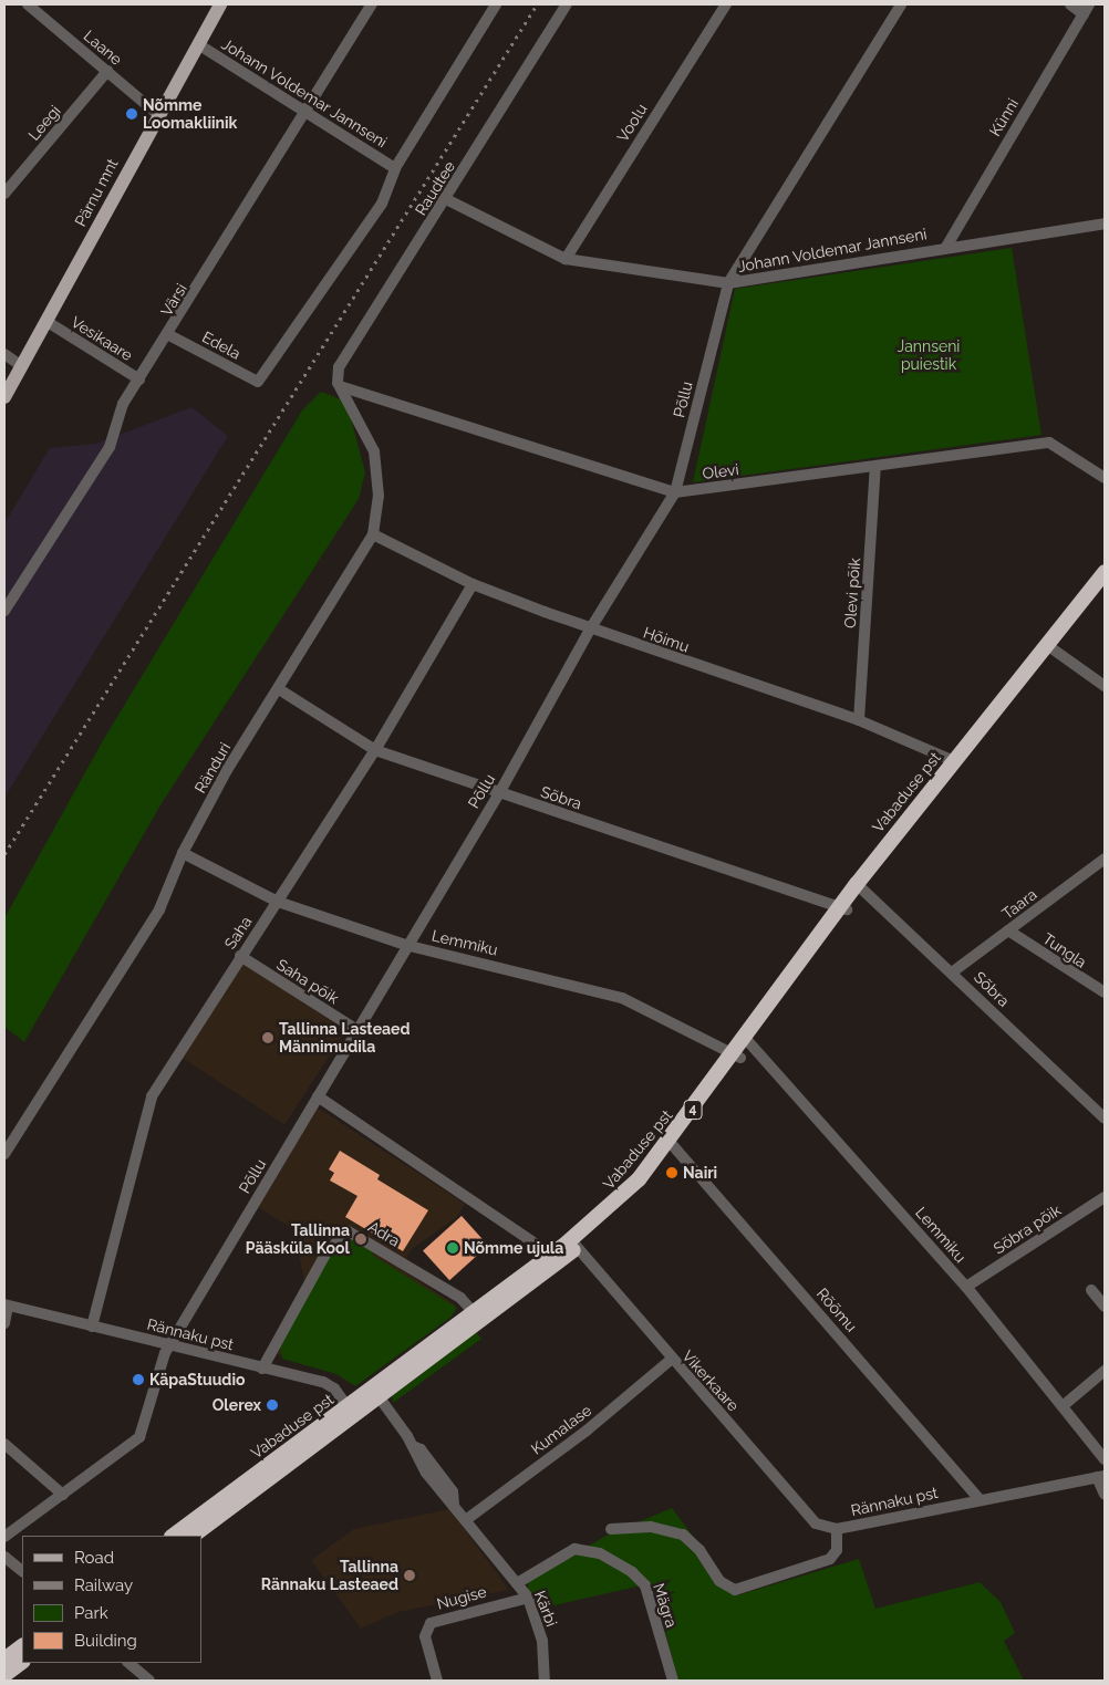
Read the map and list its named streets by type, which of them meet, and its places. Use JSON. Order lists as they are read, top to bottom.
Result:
{
  "streets": {
    "highway": ["Vabaduse pst", "4"],
    "main road": ["Pärnu mnt"],
    "street": [
      "Laane",
      "Johann Voldemar Jannseni",
      "Künni",
      "Leegi",
      "Voolu",
      "Raudtee",
      "Värsi",
      "Vesikaare",
      "Edela",
      "Põllu",
      "Olevi",
      "Olevi põik",
      "Hõimu",
      "Ränduri",
      "Sõbra",
      "Taara",
      "Saha",
      "Lemmiku",
      "Tungla",
      "Saha põik",
      "Sõbra põik",
      "Adra",
      "Rõõmu",
      "Rännaku pst",
      "Vikerkaare",
      "Kumalase",
      "Nugise",
      "Mägra",
      "Kärbi"
    ]
  },
  "crossings": [
    ["Laane", "Leegi"],
    ["Laane", "Pärnu mnt"],
    ["Johann Voldemar Jannseni", "Künni"],
    ["Johann Voldemar Jannseni", "Voolu"],
    ["Johann Voldemar Jannseni", "Raudtee"],
    ["Johann Voldemar Jannseni", "Pärnu mnt"],
    ["Johann Voldemar Jannseni", "Värsi"],
    ["Johann Voldemar Jannseni", "Edela"],
    ["Johann Voldemar Jannseni", "Põllu"],
    ["Raudtee", "Olevi"],
    ["Raudtee", "Ränduri"],
    ["Pärnu mnt", "Vesikaare"],
    ["Värsi", "Vesikaare"],
    ["Värsi", "Edela"],
    ["Põllu", "Olevi"],
    ["Põllu", "Hõimu"],
    ["Põllu", "Sõbra"],
    ["Põllu", "Lemmiku"],
    ["Põllu", "Saha põik"],
    ["Põllu", "Rännaku pst"],
    ["Olevi", "Olevi põik"],
    ["Olevi", "Ränduri"],
    ["Olevi põik", "Hõimu"],
    ["Hõimu", "Ränduri"],
    ["Hõimu", "Vabaduse pst"],
    ["Hõimu", "Saha"],
    ["Ränduri", "Sõbra"],
    ["Ränduri", "Lemmiku"],
    ["Vabaduse pst", "Sõbra"],
    ["Vabaduse pst", "Lemmiku"],
    ["Vabaduse pst", "Adra"],
    ["Vabaduse pst", "Rõõmu"],
    ["Vabaduse pst", "Rännaku pst"],
    ["Vabaduse pst", "Vikerkaare"],
    ["Sõbra", "Taara"],
    ["Sõbra", "Saha"],
    ["Taara", "Tungla"],
    ["Saha", "Lemmiku"],
    ["Saha", "Saha põik"],
    ["Saha", "Rännaku pst"],
    ["Lemmiku", "Sõbra põik"],
    ["Adra", "Rännaku pst"],
    ["Rõõmu", "Rännaku pst"],
    ["Rännaku pst", "Vikerkaare"],
    ["Vikerkaare", "Kumalase"],
    ["Nugise", "Kärbi"],
    ["Mägra", "Kärbi"]
  ],
  "parks": ["Jannseni puiestik"],
  "places": [
    "Nõmme Loomakliinik",
    "Tallinna Lasteaed Männimudila",
    "Nairi",
    "Tallinna Pääsküla Kool",
    "Nõmme ujula",
    "KäpaStuudio",
    "Olerex",
    "Tallinna Rännaku Lasteaed"
  ],
  "legend": [
    "Road",
    "Railway",
    "Park",
    "Building"
  ]
}
